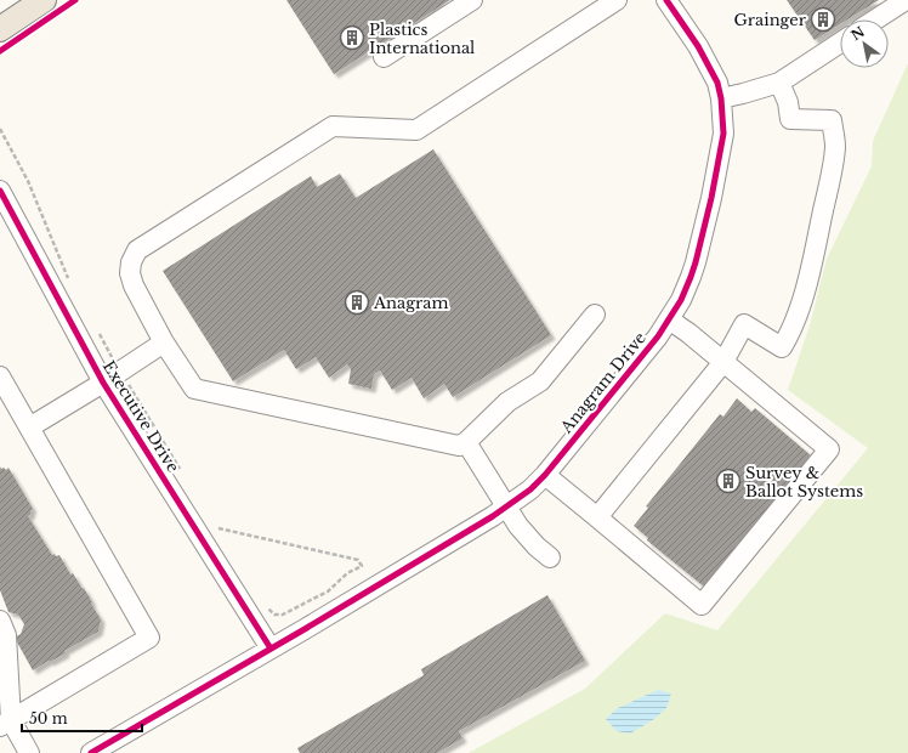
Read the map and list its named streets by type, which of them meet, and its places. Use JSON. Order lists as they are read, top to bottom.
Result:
{
  "streets": {
    "street": ["Anagram Drive", "Executive Drive"]
  },
  "crossings": [
    ["Anagram Drive", "Executive Drive"]
  ],
  "places": {
    "building": [
      "Grainger",
      "Plastics International",
      "Anagram",
      "Survey & Ballot Systems"
    ]
  },
  "scale_bar": "50 m",
  "north": "top left"
}
